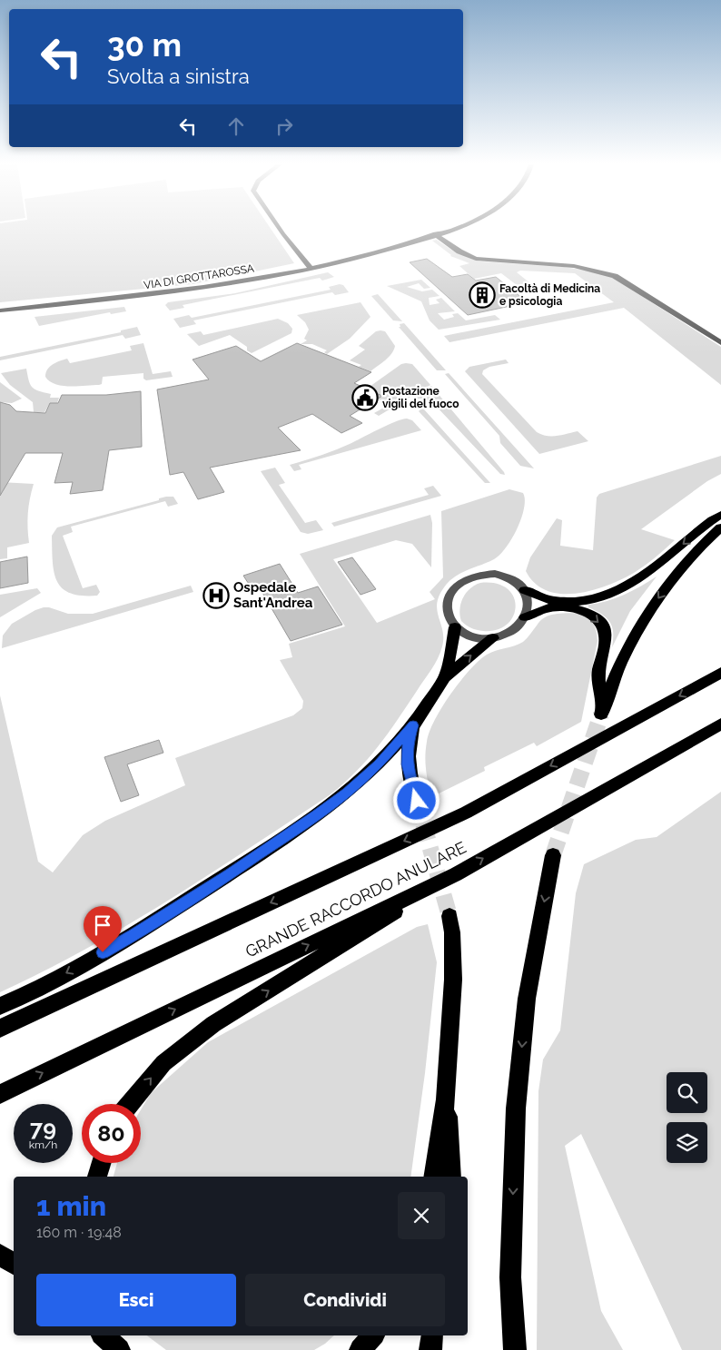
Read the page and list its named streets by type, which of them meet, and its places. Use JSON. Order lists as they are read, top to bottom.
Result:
{
  "streets": {
    "highway": ["GRANDE RACCORDO ANULARE"],
    "street": ["VIA DI GROTTAROSSA"]
  },
  "places": {
    "building": ["Facoltà di Medicina e psicologia"],
    "public building": ["Postazione vigili del fuoco"],
    "hospital": ["Ospedale Sant'Andrea"]
  },
  "page": {
    "turn": ["30 m", "Svolta a sinistra"],
    "speed": "79 km/h",
    "limit": "80",
    "heading": ["1 min", "160 m · 19:48"],
    "buttons": ["Esci", "Condividi"]
  }
}
